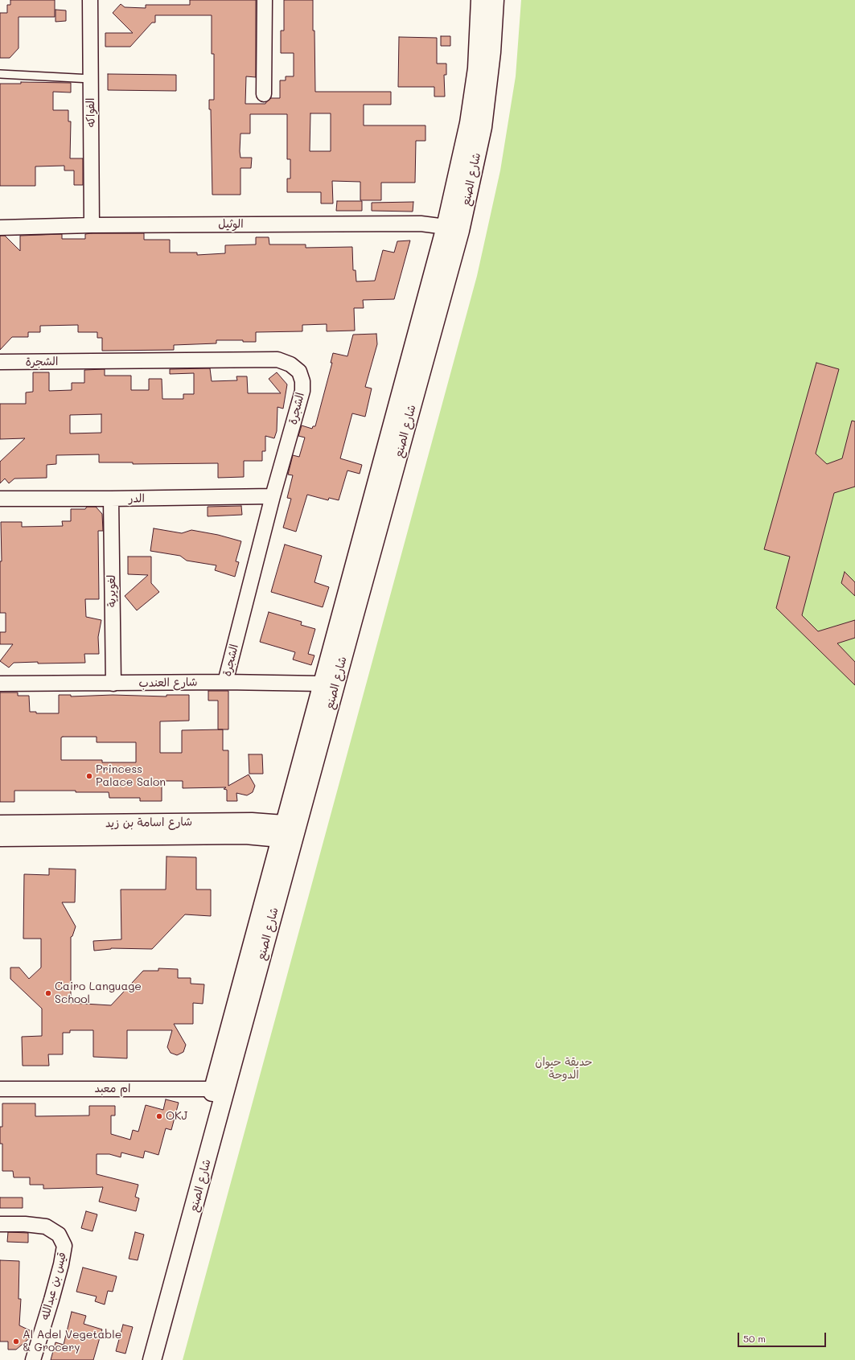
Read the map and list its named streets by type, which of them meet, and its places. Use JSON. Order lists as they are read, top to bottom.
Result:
{
  "streets": {
    "street": [
      "الفواكه",
      "شارع الصنع",
      "الوثيل",
      "الشجرة",
      "الدر",
      "لغويرية",
      "شارع العندب",
      "شارع اسامة بن زيد",
      "ام معبد",
      "قيس بن عبدالله"
    ]
  },
  "crossings": [
    ["الفواكه", "الوثيل"],
    ["شارع الصنع", "الوثيل"],
    ["شارع الصنع", "شارع العندب"],
    ["شارع الصنع", "شارع اسامة بن زيد"],
    ["شارع الصنع", "ام معبد"],
    ["الشجرة", "الدر"],
    ["الشجرة", "شارع العندب"],
    ["الدر", "لغويرية"],
    ["لغويرية", "شارع العندب"]
  ],
  "parks": ["حديقة حيوان الدوحة"],
  "places": [
    "Princess Palace Salon",
    "Cairo Language School",
    "OKJ",
    "Al Adel Vegetable & Grocery"
  ],
  "scale_bar": "50 m"
}
